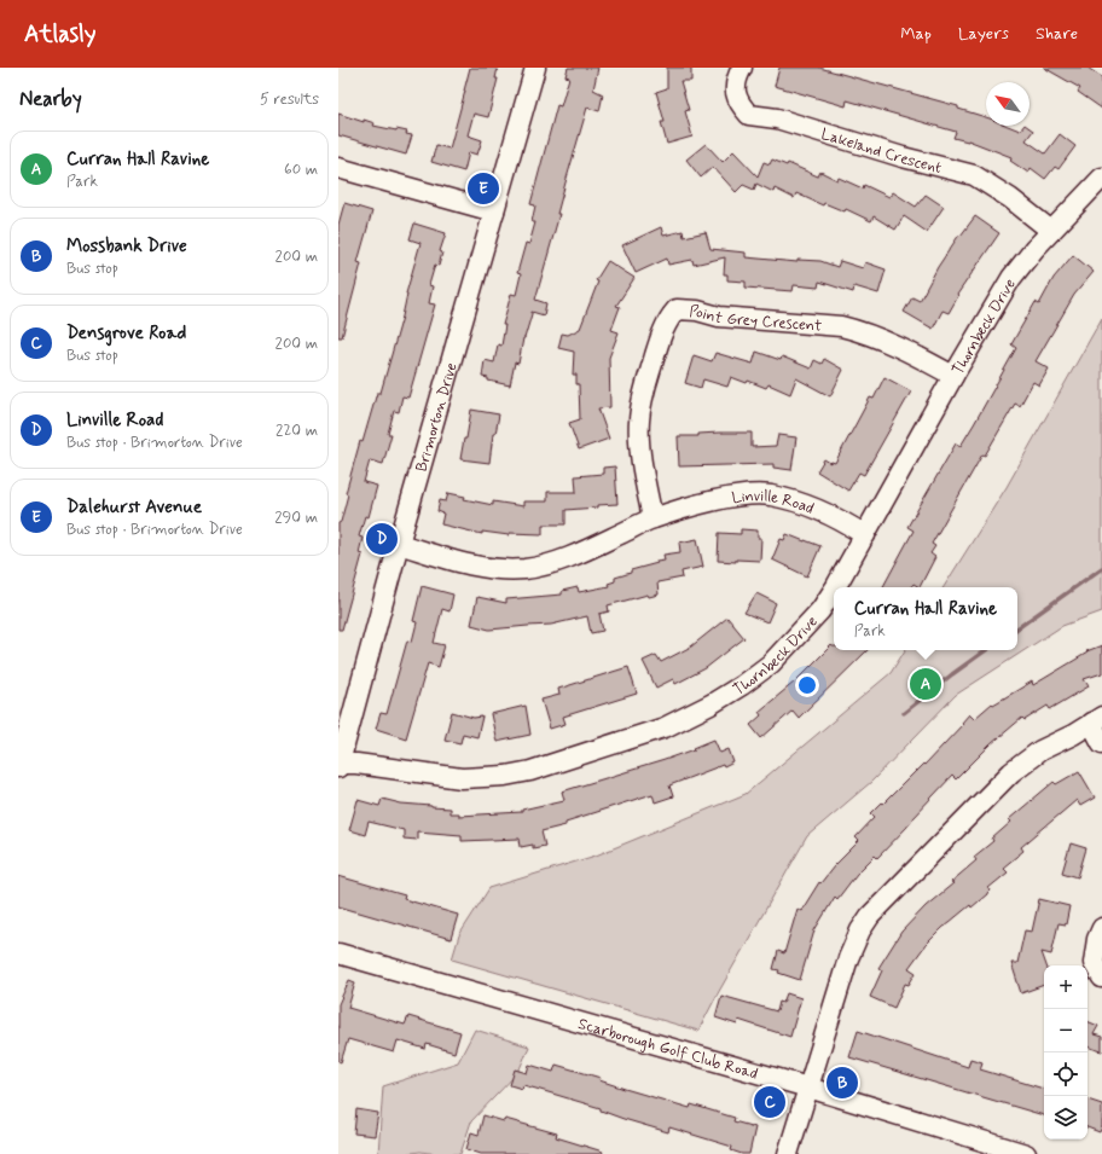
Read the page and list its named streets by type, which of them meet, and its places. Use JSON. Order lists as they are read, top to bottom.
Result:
{
  "streets": {
    "street": [
      "Lakeland Crescent",
      "Point Grey Crescent",
      "Thornbeck Drive",
      "Brimorton Drive",
      "Linville Road",
      "Scarborough Golf Club Road"
    ]
  },
  "crossings": [
    ["Lakeland Crescent", "Thornbeck Drive"],
    ["Point Grey Crescent", "Thornbeck Drive"],
    ["Point Grey Crescent", "Linville Road"],
    ["Thornbeck Drive", "Brimorton Drive"],
    ["Thornbeck Drive", "Linville Road"],
    ["Brimorton Drive", "Linville Road"]
  ],
  "north": "top left",
  "page": {
    "header": "Atlasly",
    "nav": ["Map", "Layers", "Share"],
    "heading": ["Nearby", "5 results"],
    "list": [
      {
        "mark": "A",
        "name": "Curran Hall Ravine",
        "note": "Park",
        "value": "60 m"
      },
      {
        "mark": "B",
        "name": "Mossbank Drive",
        "note": "Bus stop",
        "value": "200 m"
      },
      {
        "mark": "C",
        "name": "Densgrove Road",
        "note": "Bus stop",
        "value": "200 m"
      },
      {
        "mark": "D",
        "name": "Linville Road",
        "note": "Bus stop · Brimorton Drive",
        "value": "220 m"
      },
      {
        "mark": "E",
        "name": "Dalehurst Avenue",
        "note": "Bus stop · Brimorton Drive",
        "value": "290 m"
      }
    ],
    "pins": [
      "E",
      "D",
      "A",
      "B",
      "C"
    ],
    "popup": ["Curran Hall Ravine", "Park"],
    "map_buttons": ["+", "−"]
  }
}
